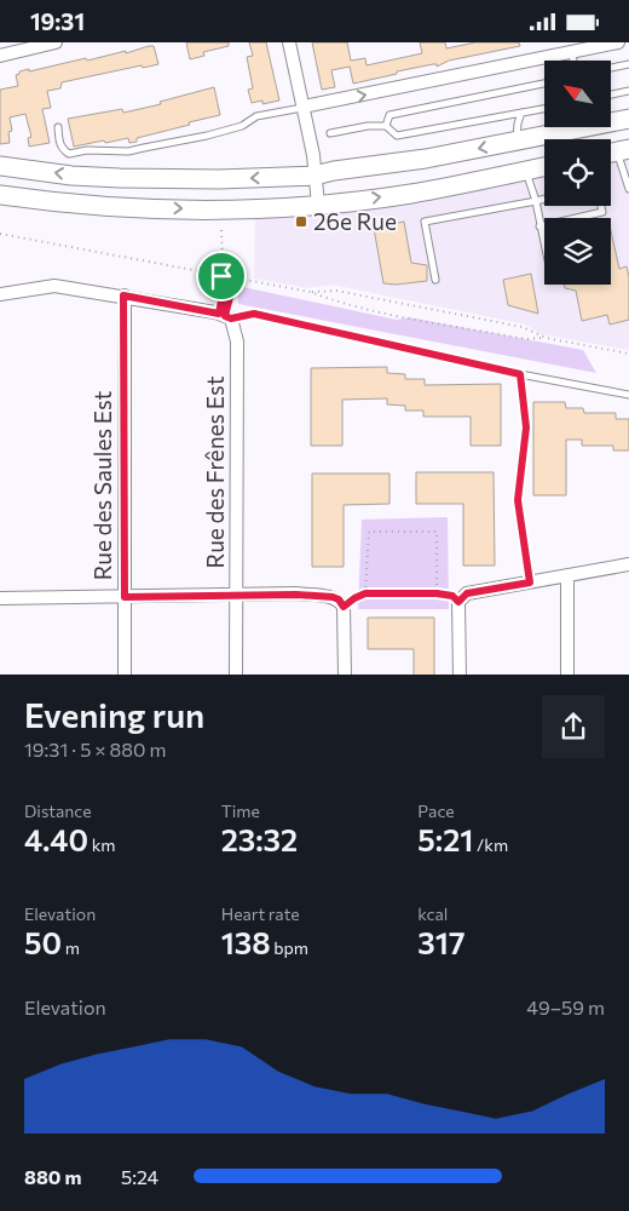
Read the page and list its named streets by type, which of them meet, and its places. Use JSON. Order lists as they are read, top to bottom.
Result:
{
  "streets": {
    "street": ["Rue des Frênes Est", "Rue des Saules Est"]
  },
  "places": {
    "transit": ["26e Rue"]
  },
  "north": "top left",
  "page": {
    "status": "19:31",
    "heading": ["Evening run", "19:31 · 5 × 880 m"],
    "stats": [
      ["Distance", "4.40 km"],
      ["Time", "23:32"],
      ["Pace", "5:21 /km"],
      ["Elevation", "50 m"],
      ["Heart rate", "138 bpm"],
      ["kcal", "317"]
    ],
    "chart": ["Elevation", "49–59 m"],
    "list": [
      {
        "name": "880 m",
        "note": "5:24"
      }
    ]
  }
}
